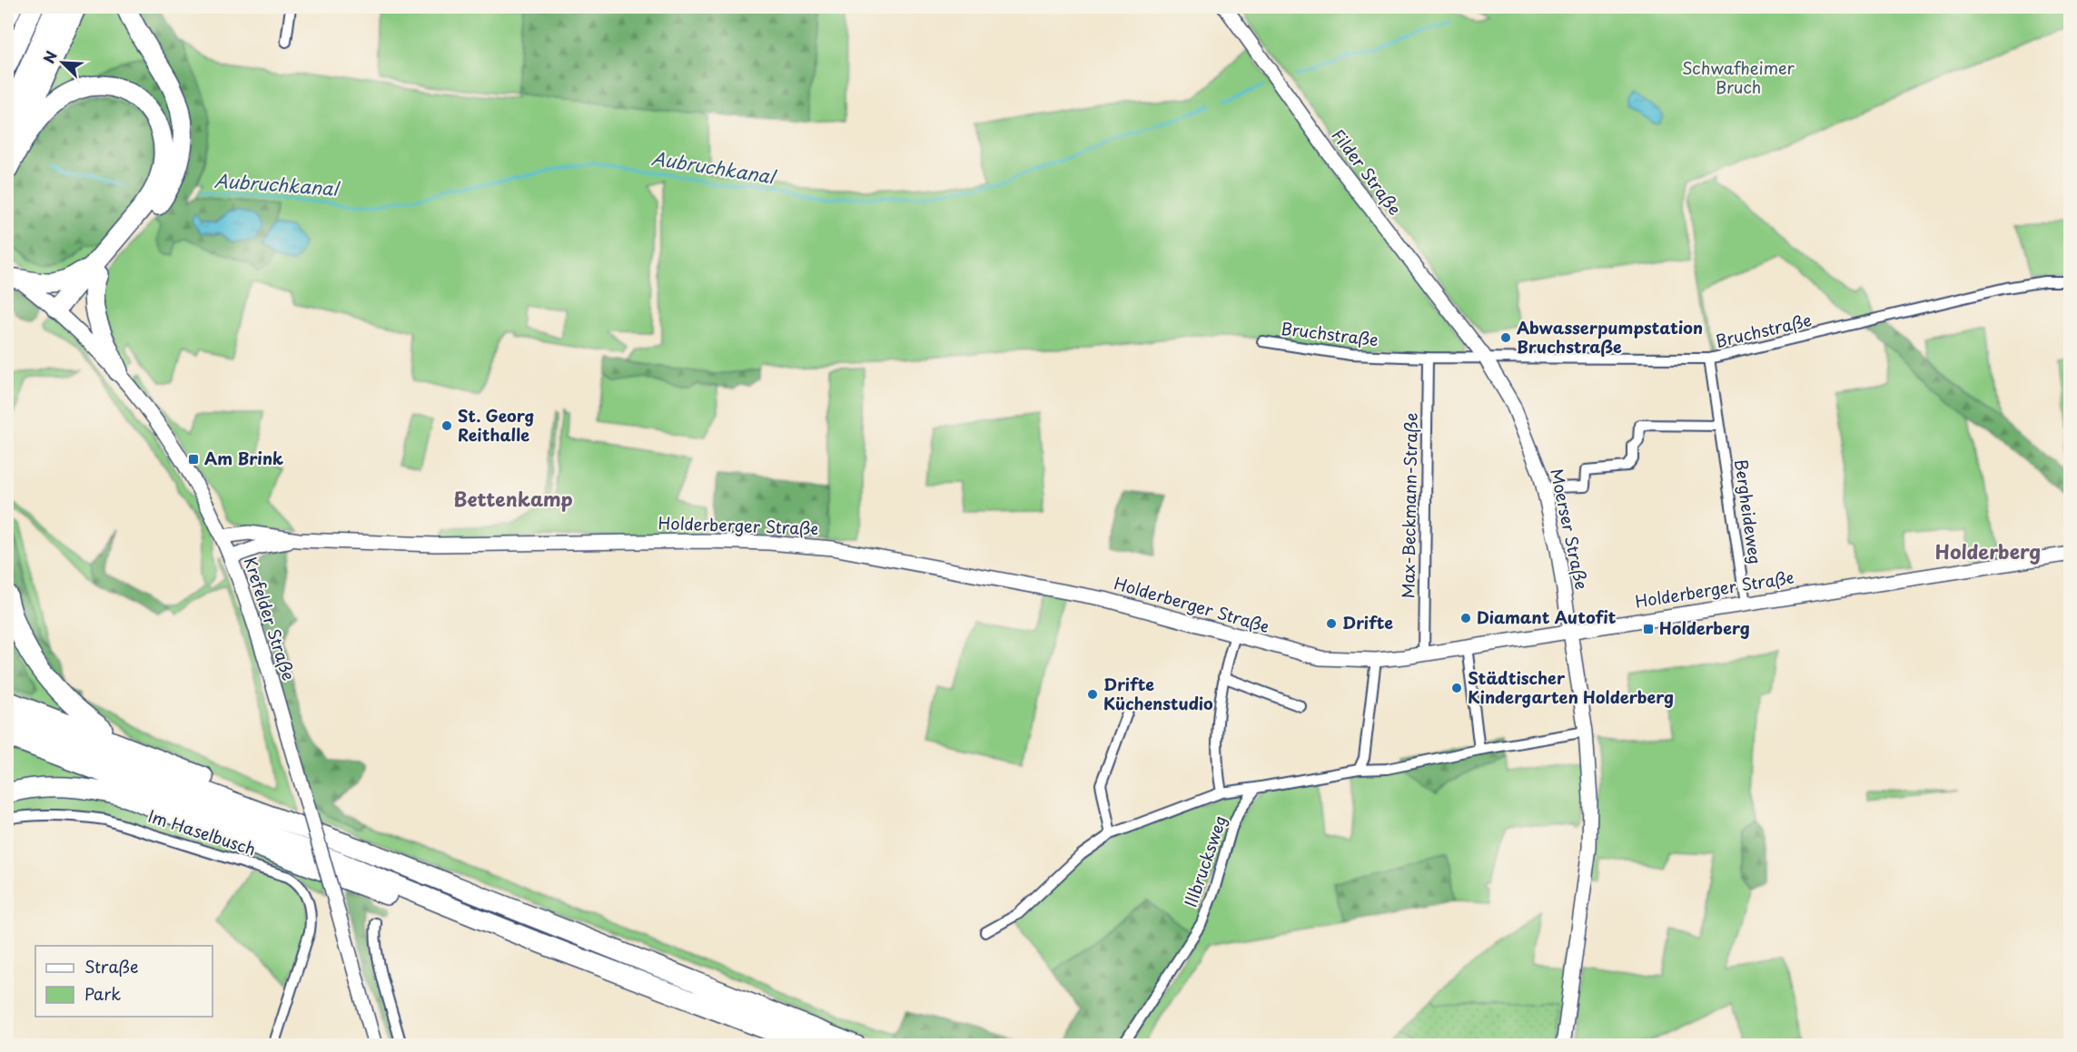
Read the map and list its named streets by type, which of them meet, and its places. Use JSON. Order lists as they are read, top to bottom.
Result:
{
  "streets": {
    "main road": [
      "Filder Straße",
      "Holderberger Straße",
      "Moerser Straße",
      "Krefelder Straße"
    ],
    "street": [
      "Bruchstraße",
      "Max-Beckmann-Straße",
      "Bergheideweg",
      "Im Haselbusch",
      "Illbrucksweg"
    ]
  },
  "crossings": [
    ["Filder Straße", "Bruchstraße"],
    ["Filder Straße", "Moerser Straße"],
    ["Bruchstraße", "Max-Beckmann-Straße"],
    ["Bruchstraße", "Bergheideweg"],
    ["Bruchstraße", "Moerser Straße"],
    ["Max-Beckmann-Straße", "Holderberger Straße"],
    ["Bergheideweg", "Holderberger Straße"],
    ["Holderberger Straße", "Moerser Straße"],
    ["Holderberger Straße", "Krefelder Straße"]
  ],
  "districts": ["Bettenkamp", "Holderberg"],
  "water": ["Aubruchkanal"],
  "parks": ["Schwafheimer Bruch"],
  "places": {
    "other": [
      "Abwasserpumpstation Bruchstraße",
      "St. Georg Reithalle",
      "Diamant Autofit",
      "Drifte",
      "Städtischer Kindergarten Holderberg",
      "Drifte Küchenstudio"
    ],
    "transit": ["Am Brink", "Holderberg"]
  },
  "legend": ["Straße", "Park"],
  "north": "top left"
}
